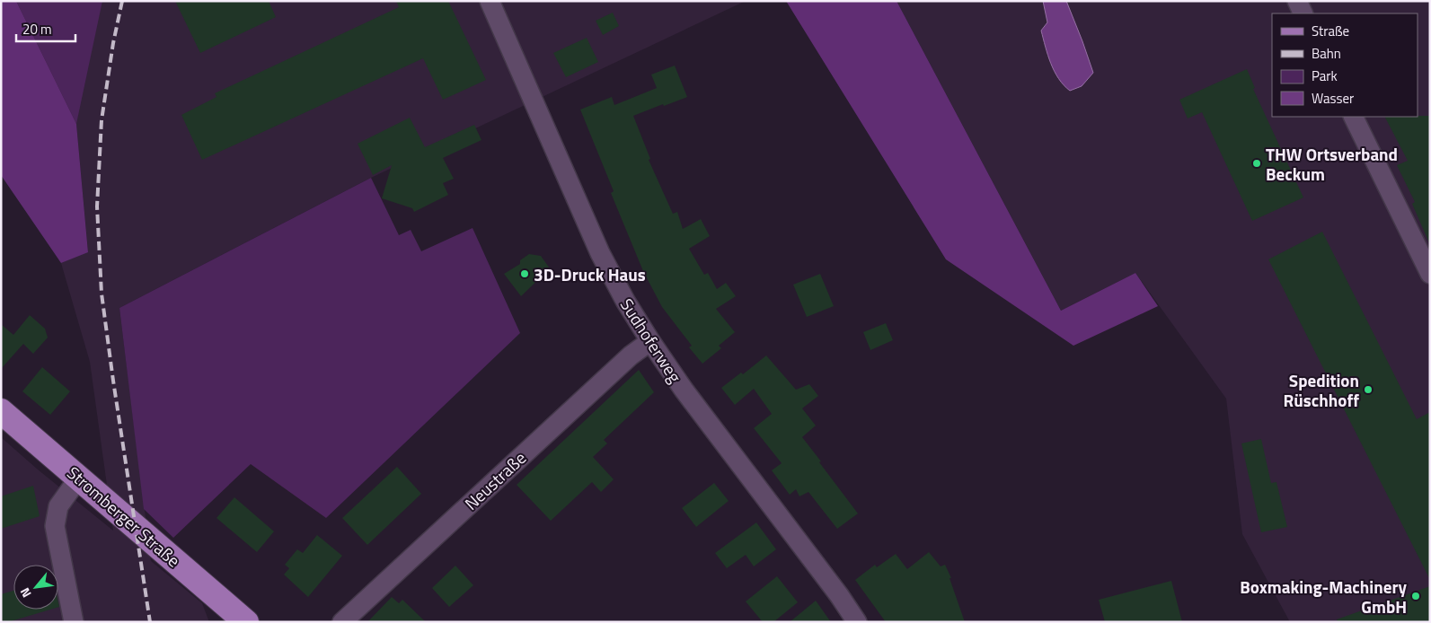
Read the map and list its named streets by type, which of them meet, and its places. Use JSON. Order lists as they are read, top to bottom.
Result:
{
  "streets": {
    "main road": ["Stromberger Straße"],
    "street": ["Sudhoferweg", "Neustraße"]
  },
  "crossings": [
    ["Sudhoferweg", "Neustraße"]
  ],
  "places": [
    "THW Ortsverband Beckum",
    "3D-Druck Haus",
    "Spedition Rüschhoff",
    "Boxmaking-Machinery GmbH"
  ],
  "legend": [
    "Straße",
    "Bahn",
    "Park",
    "Wasser"
  ],
  "scale_bar": "20 m",
  "north": "bottom left"
}
